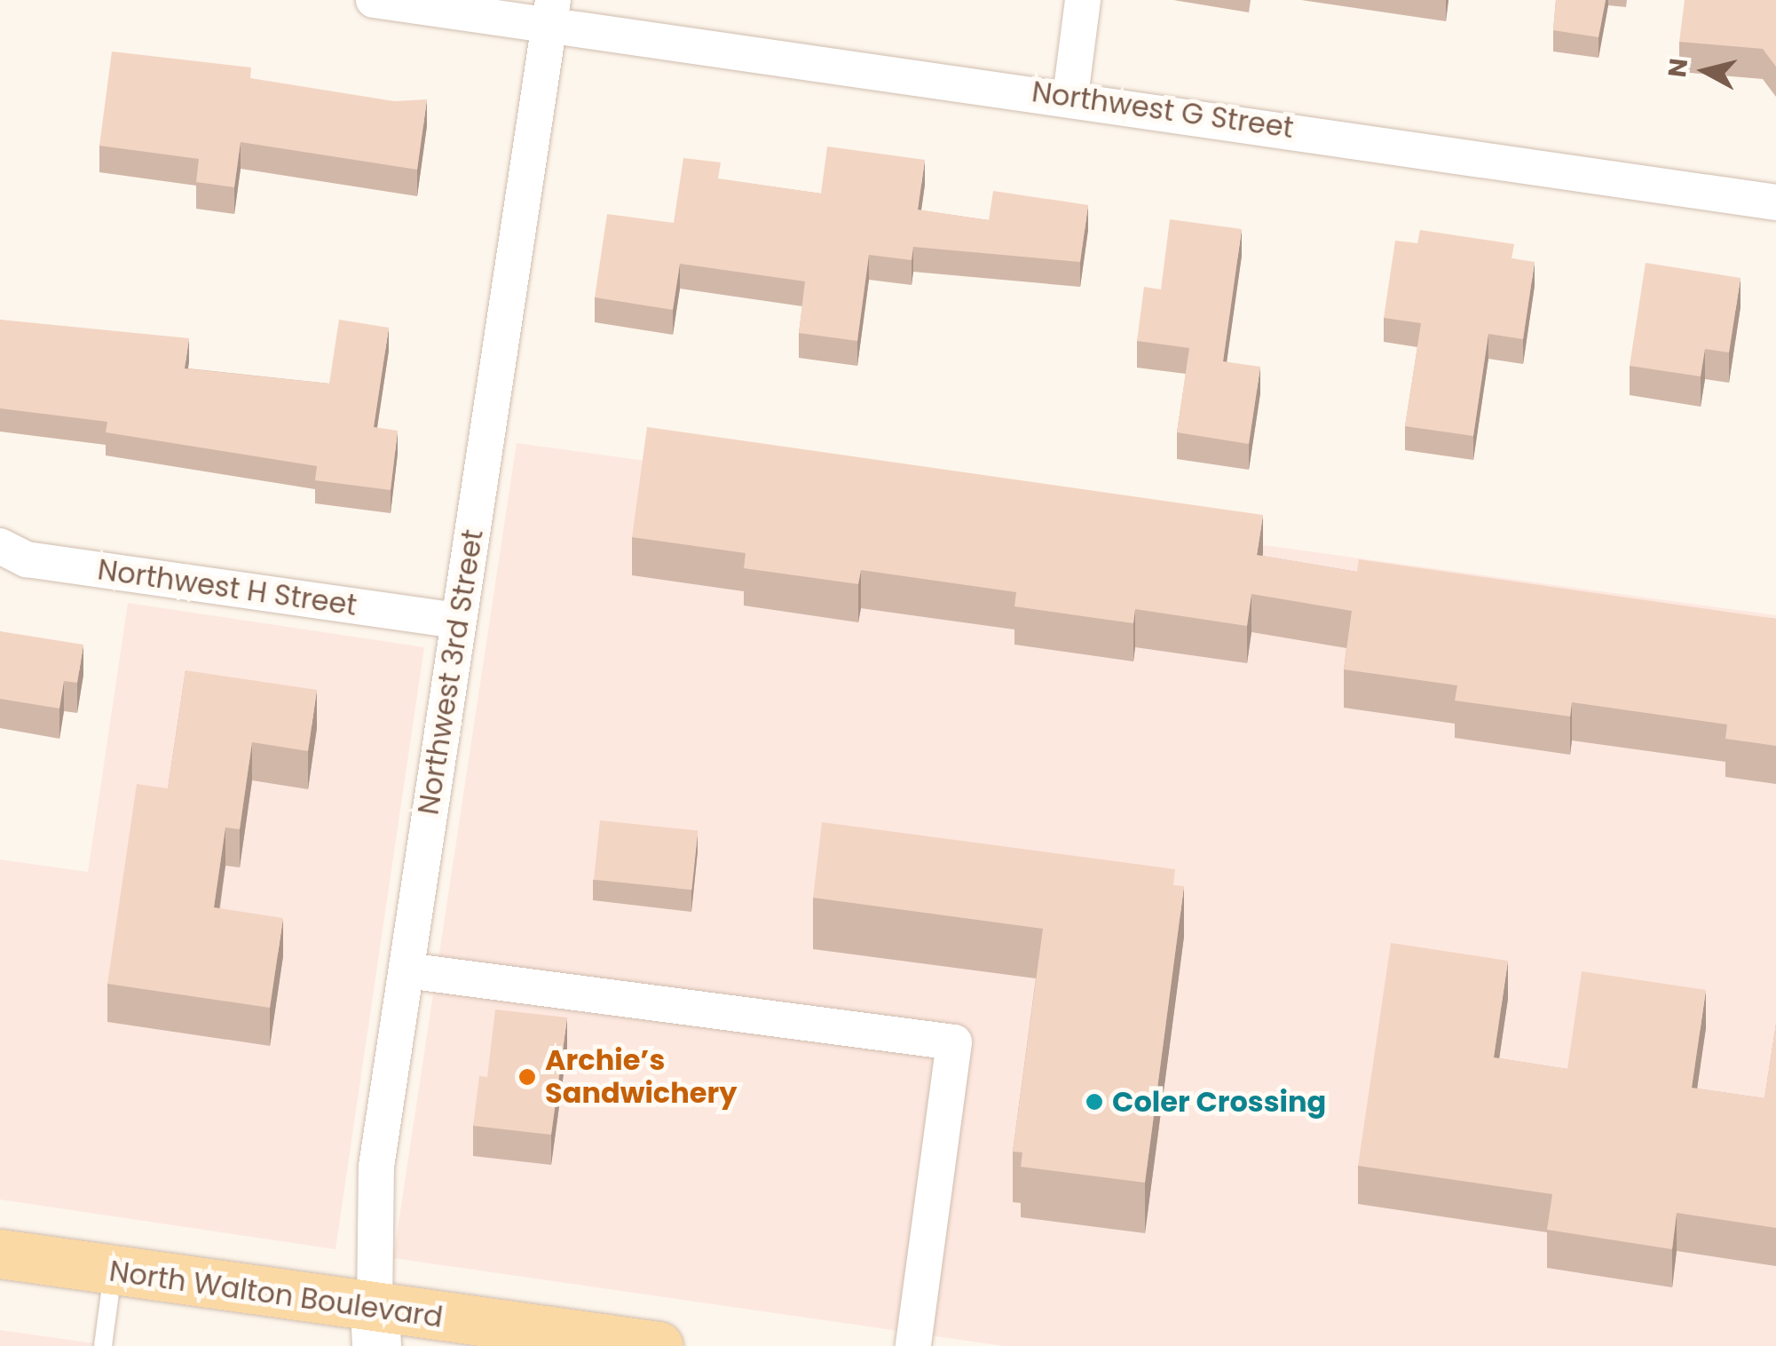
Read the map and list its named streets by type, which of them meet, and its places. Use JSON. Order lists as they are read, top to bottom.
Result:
{
  "streets": {
    "main road": ["North Walton Boulevard"],
    "street": ["Northwest G Street", "Northwest H Street", "Northwest 3rd Street"]
  },
  "crossings": [
    ["Northwest G Street", "Northwest 3rd Street"],
    ["Northwest H Street", "Northwest 3rd Street"],
    ["Northwest 3rd Street", "North Walton Boulevard"]
  ],
  "places": ["Archie’s Sandwichery", "Coler Crossing"],
  "north": "left"
}
